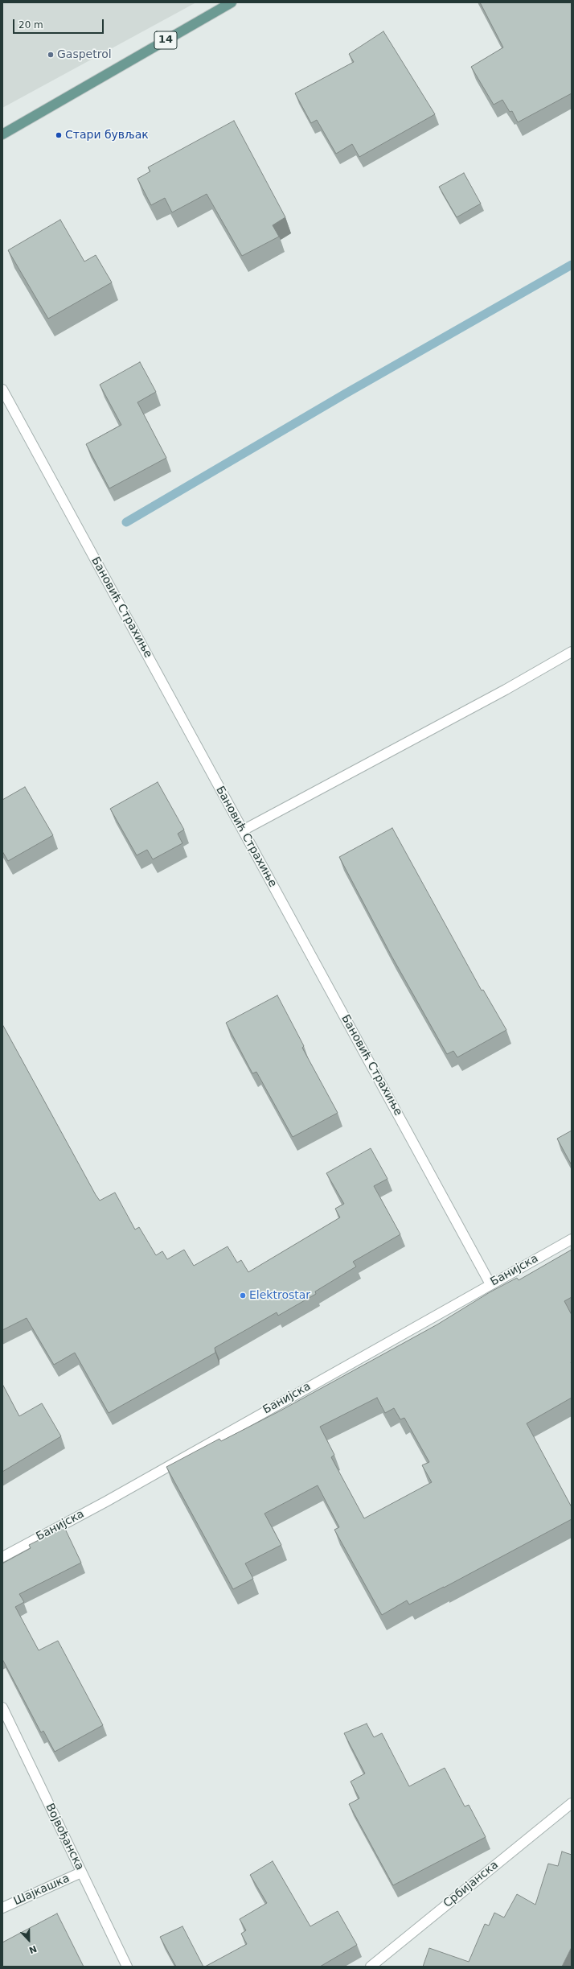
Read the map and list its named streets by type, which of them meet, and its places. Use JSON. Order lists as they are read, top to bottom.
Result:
{
  "streets": {
    "main road": ["14"],
    "street": [
      "Бановић Страхиње",
      "Банијска",
      "Војвођанска",
      "Србијанска",
      "Шајкашка"
    ]
  },
  "crossings": [
    ["Бановић Страхиње", "Банијска"],
    ["Војвођанска", "Шајкашка"]
  ],
  "places": ["Gaspetrol", "Стари бувљак", "Elektrostar"],
  "scale_bar": "20 m",
  "north": "bottom"
}
